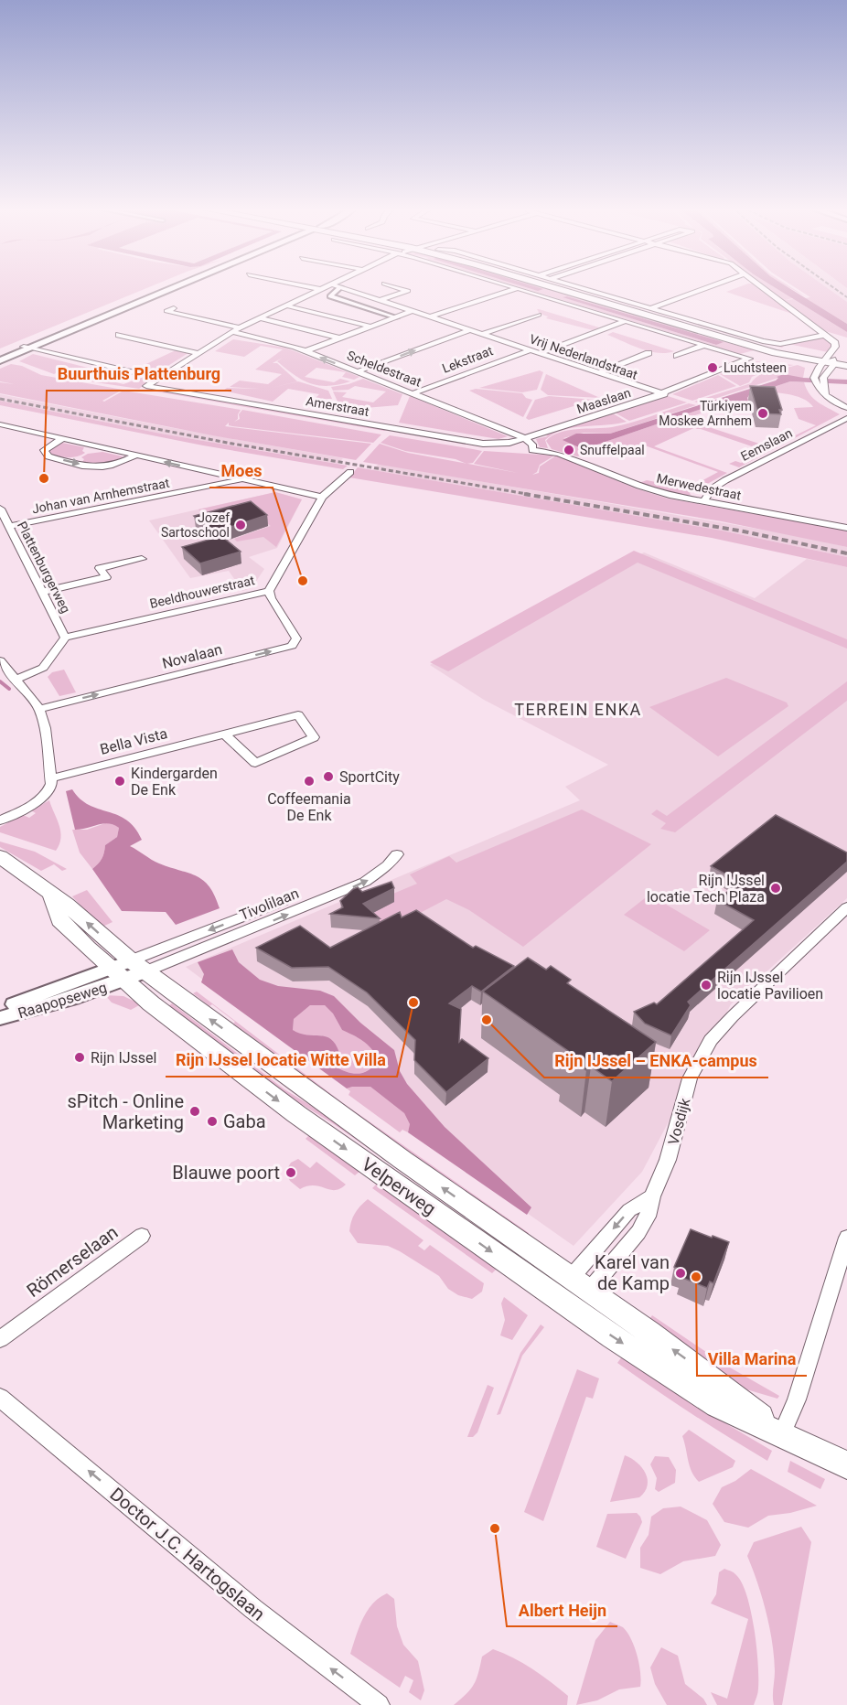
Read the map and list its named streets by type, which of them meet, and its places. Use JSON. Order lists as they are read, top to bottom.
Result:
{
  "streets": {
    "main road": ["Velperweg"],
    "street": [
      "Vrij Nederlandstraat",
      "Lekstraat",
      "Scheldestraat",
      "Maaslaan",
      "Amerstraat",
      "Eemslaan",
      "Merwedestraat",
      "Johan van Arnhemstraat",
      "Plattenburgerweg",
      "Beeldhouwerstraat",
      "Novalaan",
      "Bella Vista",
      "Tivolilaan",
      "Raapopseweg",
      "Vosdijk",
      "Römerselaan",
      "Doctor J.C. Hartogslaan"
    ]
  },
  "crossings": [
    ["Vrij Nederlandstraat", "Lekstraat"],
    ["Vrij Nederlandstraat", "Maaslaan"],
    ["Lekstraat", "Scheldestraat"],
    ["Scheldestraat", "Maaslaan"],
    ["Scheldestraat", "Amerstraat"],
    ["Scheldestraat", "Merwedestraat"],
    ["Maaslaan", "Amerstraat"],
    ["Maaslaan", "Merwedestraat"],
    ["Amerstraat", "Merwedestraat"],
    ["Eemslaan", "Merwedestraat"],
    ["Johan van Arnhemstraat", "Plattenburgerweg"],
    ["Plattenburgerweg", "Beeldhouwerstraat"],
    ["Beeldhouwerstraat", "Novalaan"],
    ["Tivolilaan", "Raapopseweg"],
    ["Tivolilaan", "Velperweg"],
    ["Raapopseweg", "Velperweg"],
    ["Vosdijk", "Velperweg"]
  ],
  "one_way": ["Doctor J.C. Hartogslaan"],
  "districts": ["TERREIN ENKA"],
  "places": [
    "Luchtsteen",
    "Türkiyem Moskee Arnhem",
    "Snuffelpaal",
    "Buurthuis Plattenburg",
    "Jozef Sartoschool",
    "Moes",
    "SportCity",
    "Kindergarden De Enk",
    "Coffeemania De Enk",
    "Rijn IJssel locatie Tech Plaza",
    "Rijn IJssel locatie Pavilioen",
    "Rijn IJssel locatie Witte Villa",
    "Rijn IJssel – ENKA-campus",
    "Rijn IJssel",
    "sPitch - Online Marketing",
    "Gaba",
    "Blauwe poort",
    "Karel van de Kamp",
    "Villa Marina",
    "Albert Heijn"
  ]
}
